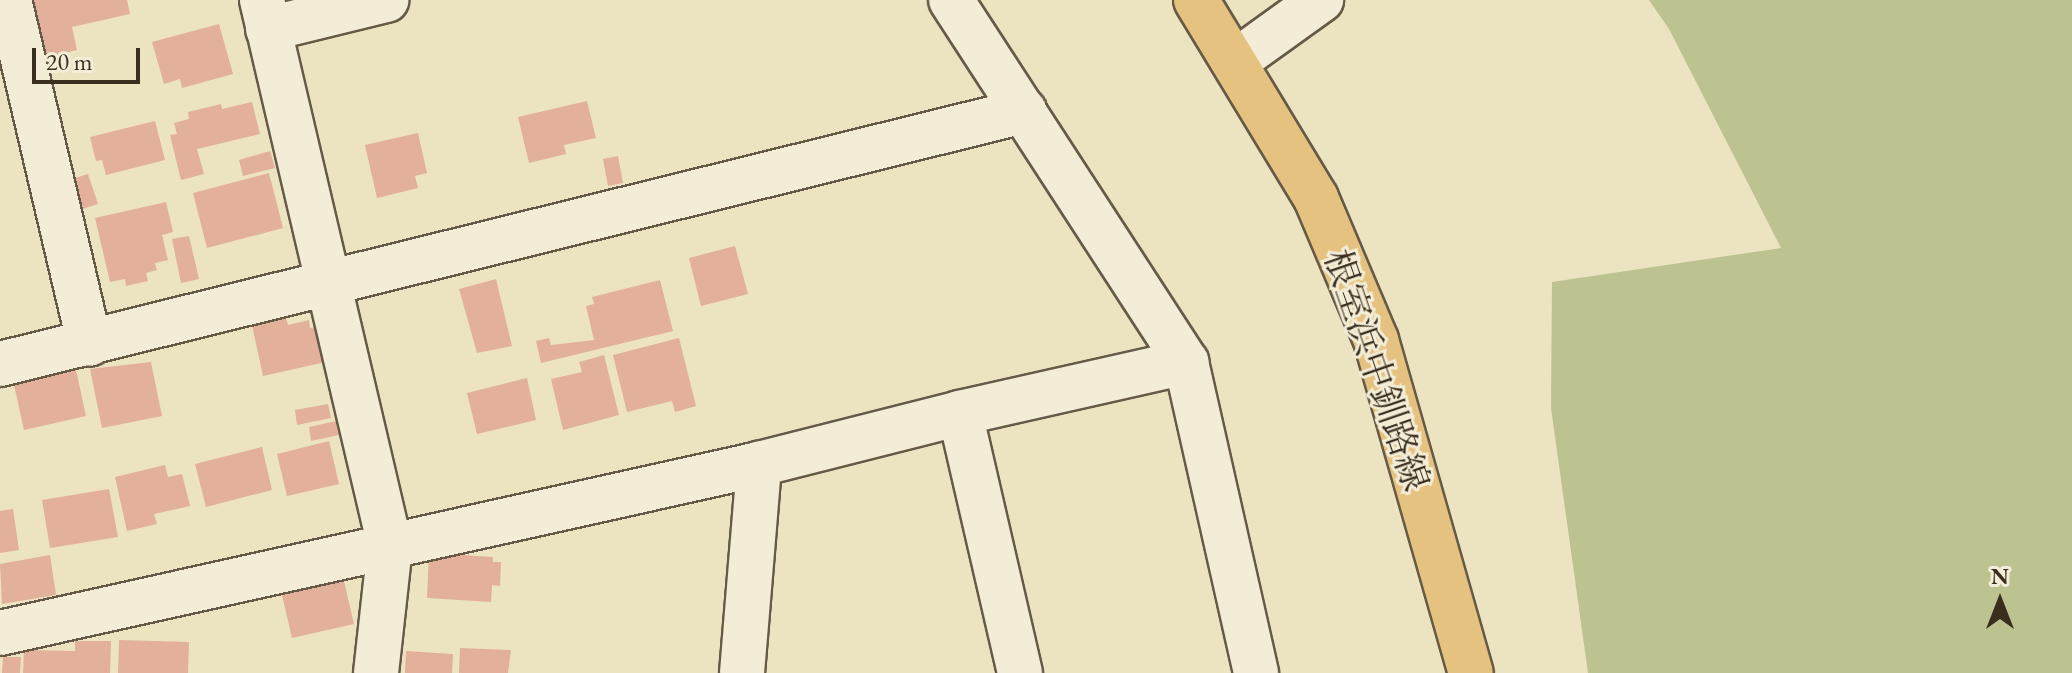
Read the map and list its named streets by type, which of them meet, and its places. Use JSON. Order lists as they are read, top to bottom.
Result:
{
  "streets": {
    "main road": ["根室浜中釧路線"]
  },
  "scale_bar": "20 m",
  "north": "top"
}
